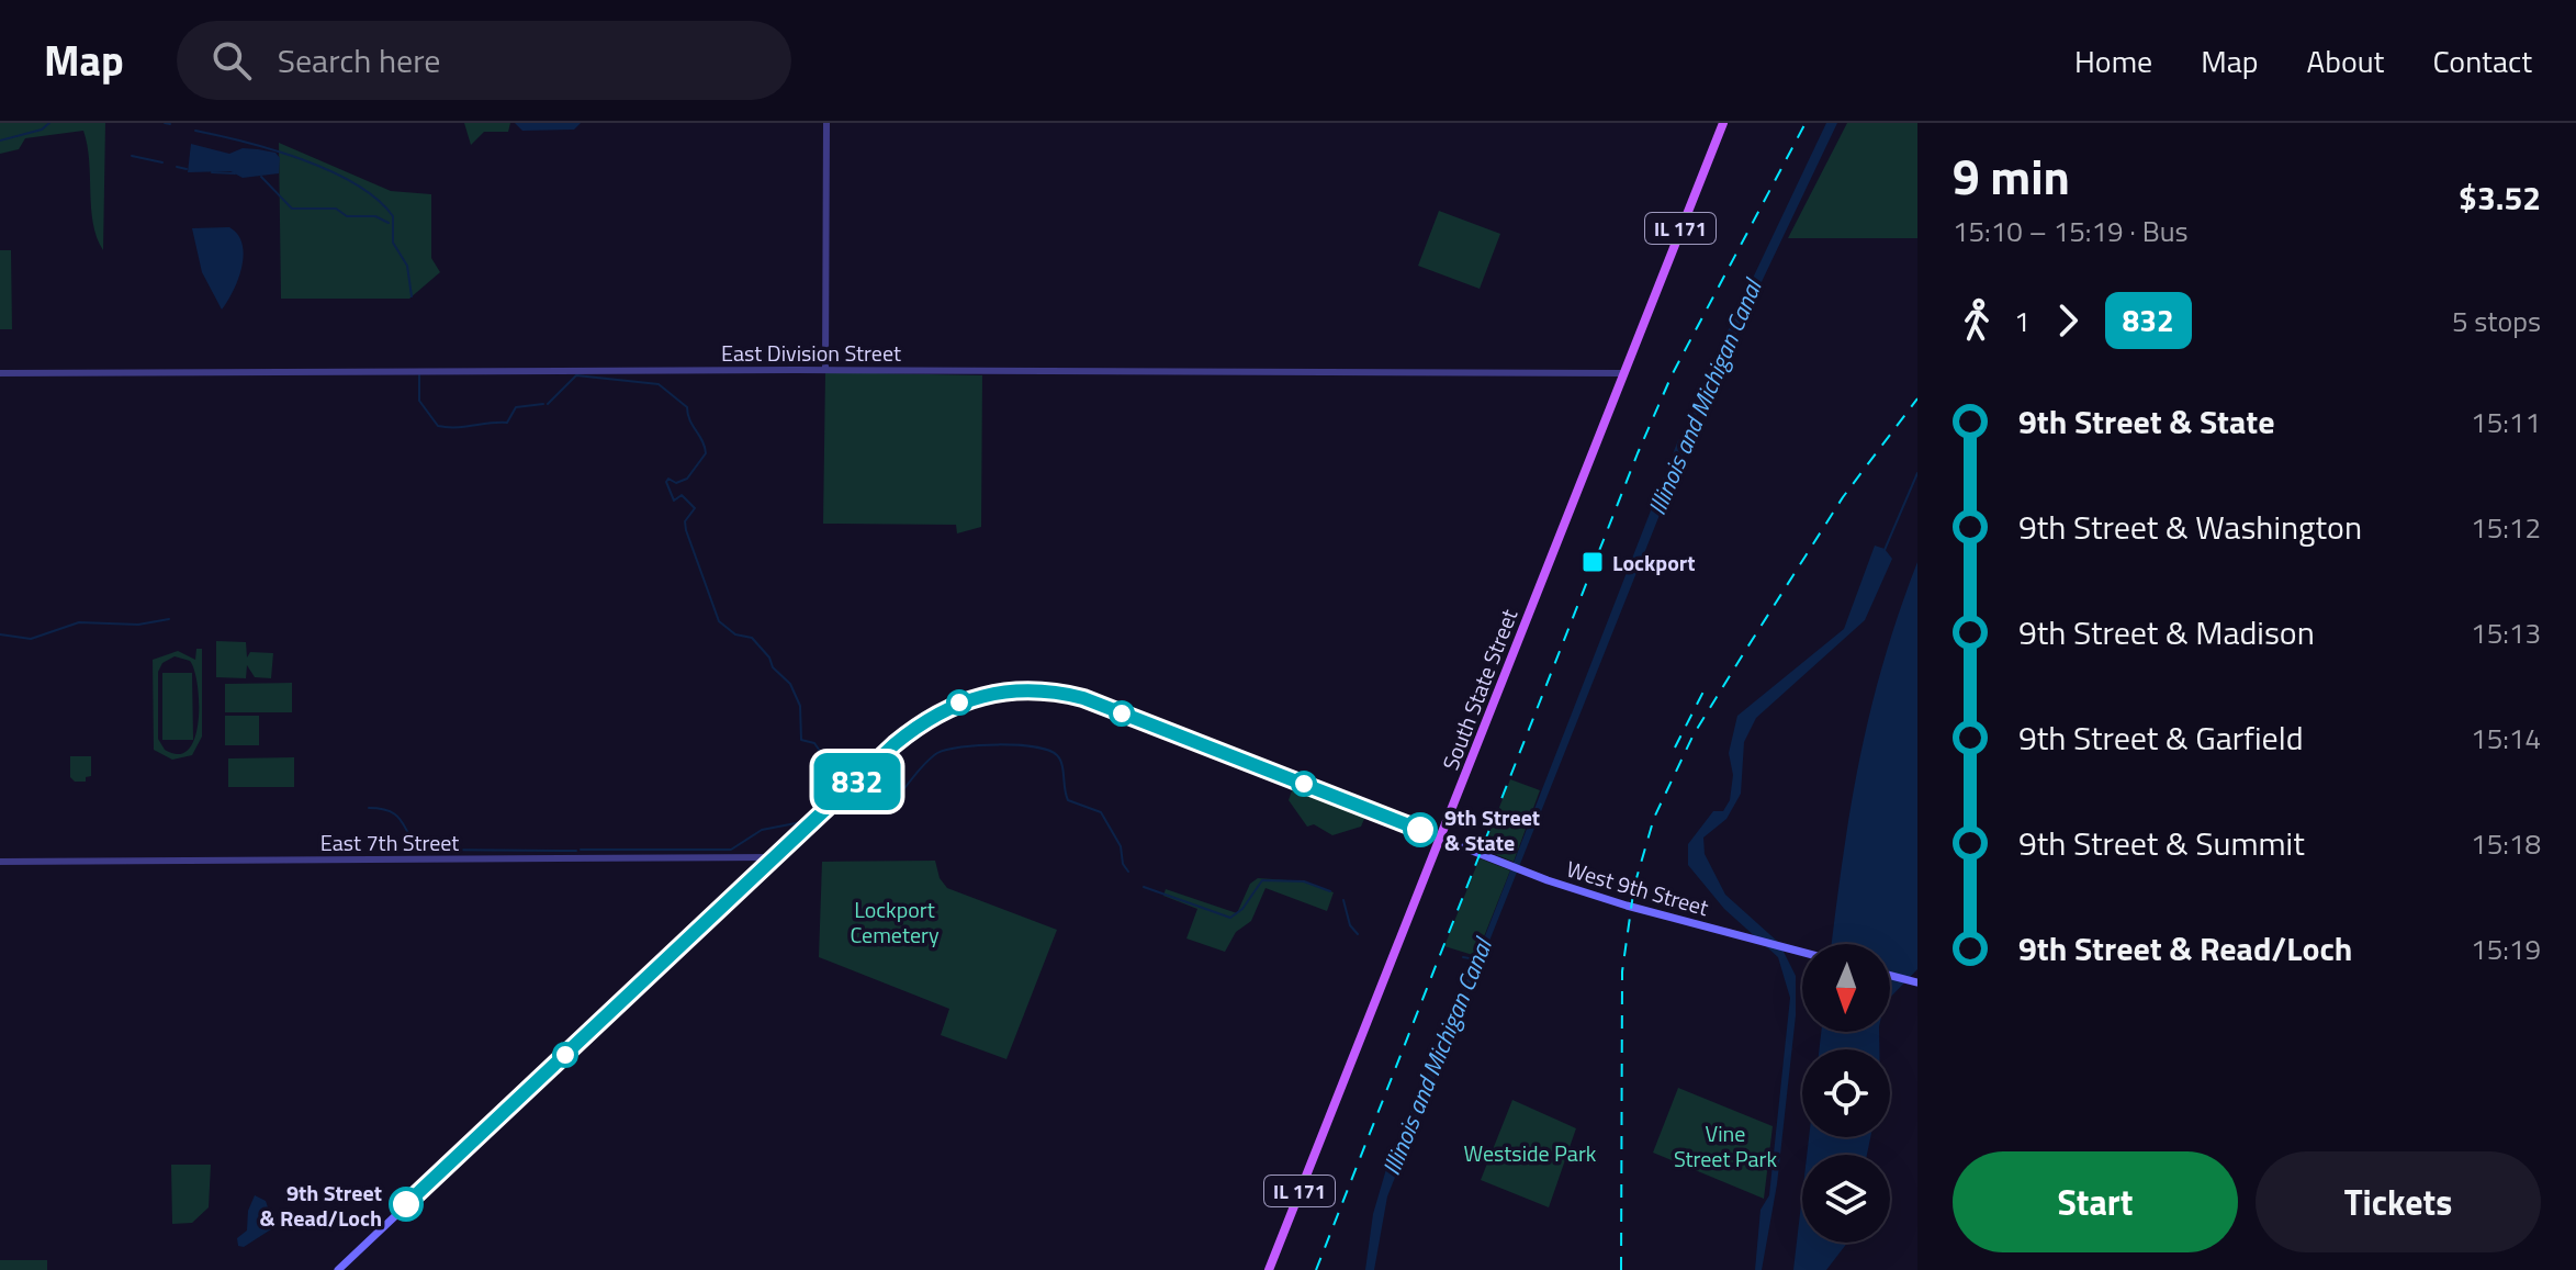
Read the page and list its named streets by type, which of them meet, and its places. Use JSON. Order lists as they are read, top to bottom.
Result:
{
  "streets": {
    "main road": ["IL 171", "South State Street", "West 9th Street"],
    "street": ["East Division Street", "East 7th Street"]
  },
  "crossings": [
    ["East Division Street", "South State Street"],
    ["South State Street", "West 9th Street"],
    ["East 7th Street", "West 9th Street"]
  ],
  "water": ["Illinois and Michigan Canal"],
  "parks": ["Lockport Cemetery", "Vine Street Park", "Westside Park"],
  "places": {
    "transit": ["Lockport"],
    "other": ["9th Street & State", "9th Street & Read/Loch"]
  },
  "lines": ["bus line 832"],
  "north": "bottom",
  "page": {
    "header": "Map",
    "search": "Search here",
    "nav": [
      "Home",
      "Map",
      "About",
      "Contact"
    ],
    "on_map": "832",
    "heading": ["9 min", "15:10 – 15:19 · Bus", "$3.52"],
    "legs": ["1", "832", "5 stops"],
    "list": [
      {
        "name": "9th Street & State",
        "value": "15:11"
      },
      {
        "name": "9th Street & Washington",
        "value": "15:12"
      },
      {
        "name": "9th Street & Madison",
        "value": "15:13"
      },
      {
        "name": "9th Street & Garfield",
        "value": "15:14"
      },
      {
        "name": "9th Street & Summit",
        "value": "15:18"
      },
      {
        "name": "9th Street & Read/Loch",
        "value": "15:19"
      }
    ],
    "buttons": ["Start", "Tickets"]
  }
}
